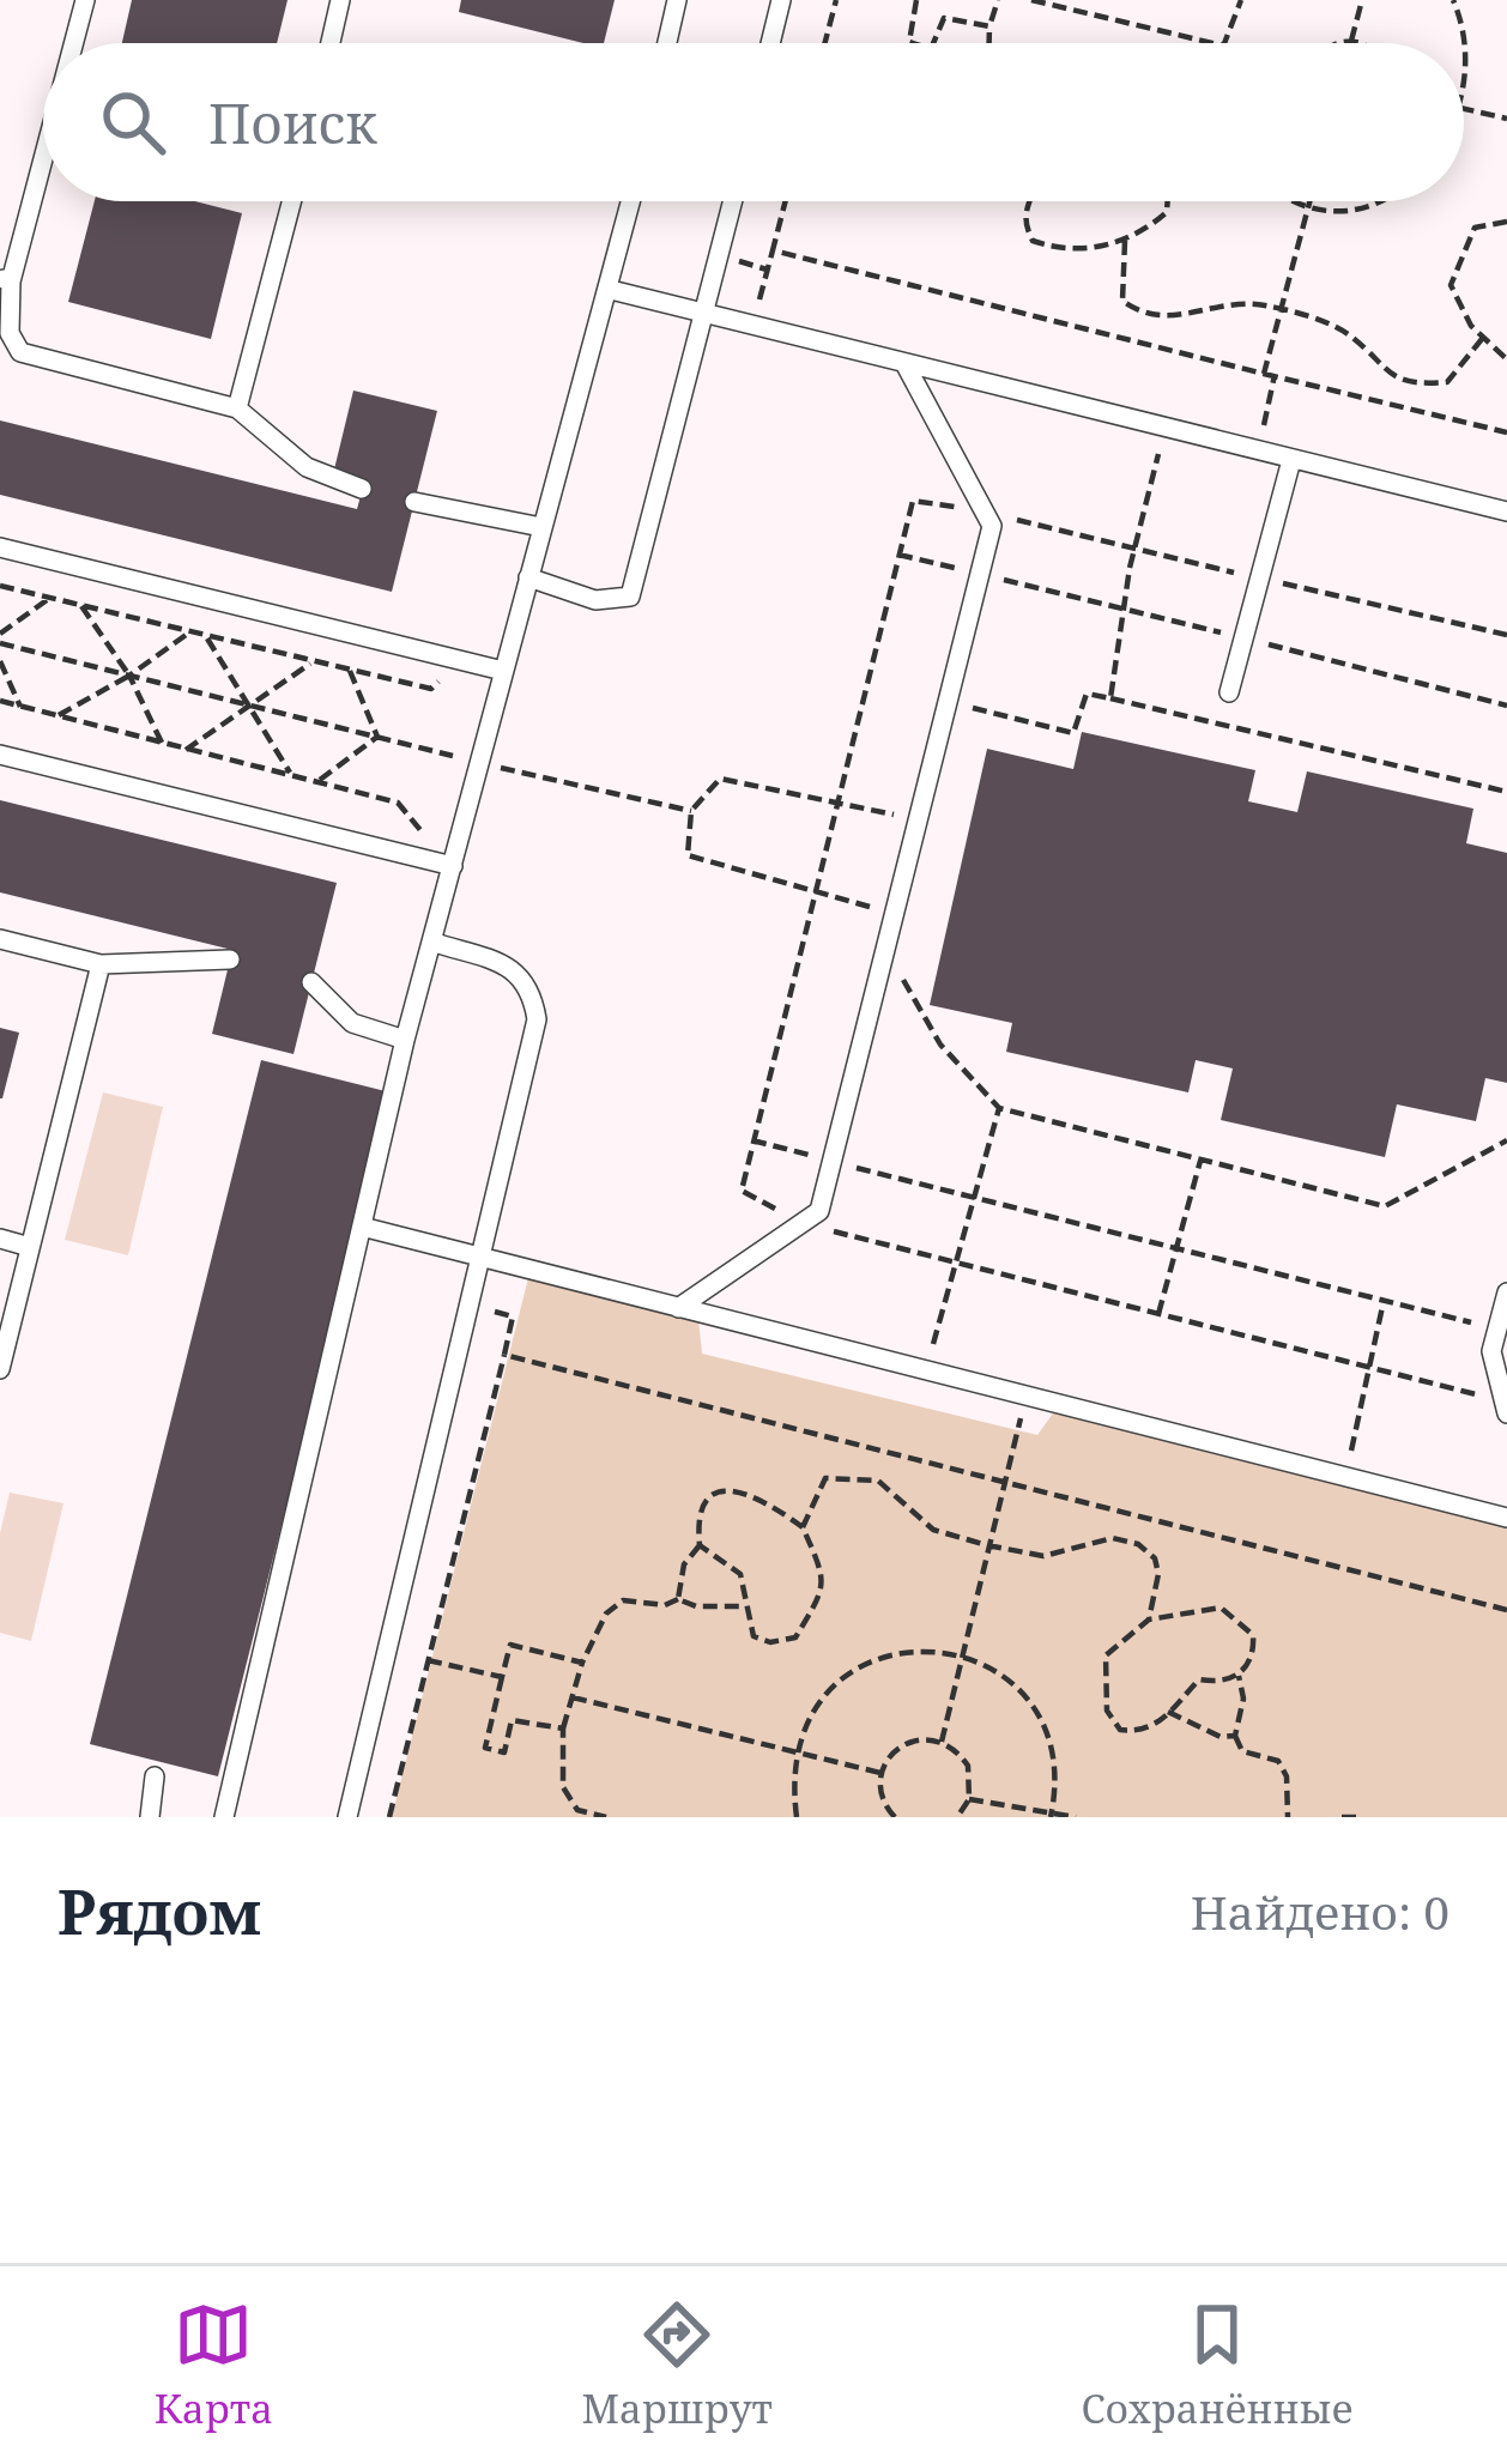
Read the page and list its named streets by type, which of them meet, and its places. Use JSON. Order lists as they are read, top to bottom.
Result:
{
  "page": {
    "search": "Поиск",
    "heading": ["Рядом", "Найдено: 0"],
    "nav": ["Карта", "Маршрут", "Сохранённые"]
  }
}
